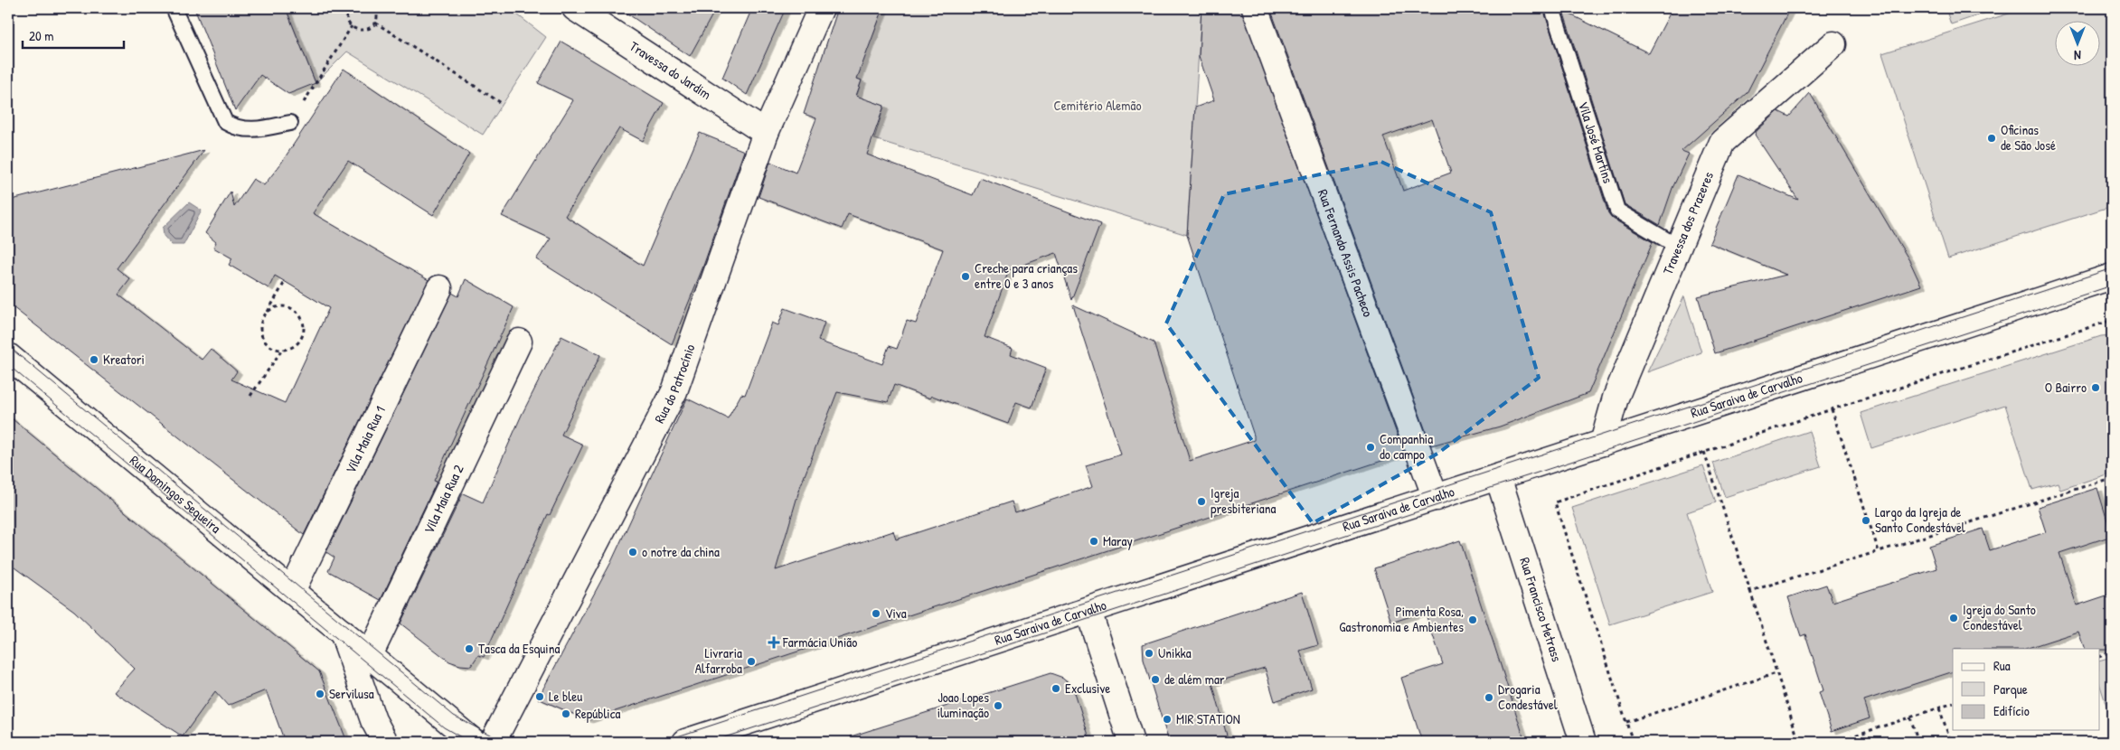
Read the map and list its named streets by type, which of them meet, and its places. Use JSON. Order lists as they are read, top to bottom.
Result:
{
  "streets": {
    "street": [
      "Travessa do Jardim",
      "Travessa dos Prazeres",
      "Rua Fernando Assis Pacheco",
      "Rua do Patrocínio",
      "Rua Saraiva de Carvalho",
      "Vila Maia Rua 1",
      "Rua Domingos Sequeira",
      "Vila Maia Rua 2",
      "Rua Francisco Metrass"
    ],
    "lane": ["Vila José Martins"]
  },
  "crossings": [
    ["Travessa do Jardim", "Rua do Patrocínio"],
    ["Vila José Martins", "Travessa dos Prazeres"],
    ["Travessa dos Prazeres", "Rua Saraiva de Carvalho"],
    ["Rua Fernando Assis Pacheco", "Rua Saraiva de Carvalho"],
    ["Rua Saraiva de Carvalho", "Rua Francisco Metrass"],
    ["Vila Maia Rua 1", "Rua Domingos Sequeira"],
    ["Rua Domingos Sequeira", "Vila Maia Rua 2"]
  ],
  "parks": ["Cemitério Alemão"],
  "places": {
    "other": [
      "Oficinas de São José",
      "Creche para crianças entre 0 e 3 anos",
      "Kreatori",
      "O Bairro",
      "Companhia do campo",
      "Igreja presbiteriana",
      "Largo da Igreja de Santo Condestável",
      "Maray",
      "o notre da china",
      "Viva",
      "Igreja do Santo Condestável",
      "Pimenta Rosa, Gastronomia e Ambientes",
      "Tasca da Esquina",
      "Unikka",
      "Livraria Alfarroba",
      "de além mar",
      "Exclusive",
      "Servilusa",
      "Le bleu",
      "Drogaria Condestável",
      "Joao Lopes iluminação",
      "República",
      "MIR STATION"
    ],
    "health": ["Farmácia União"]
  },
  "legend": ["Rua", "Parque", "Edifício"],
  "scale_bar": "20 m",
  "north": "bottom"
}
